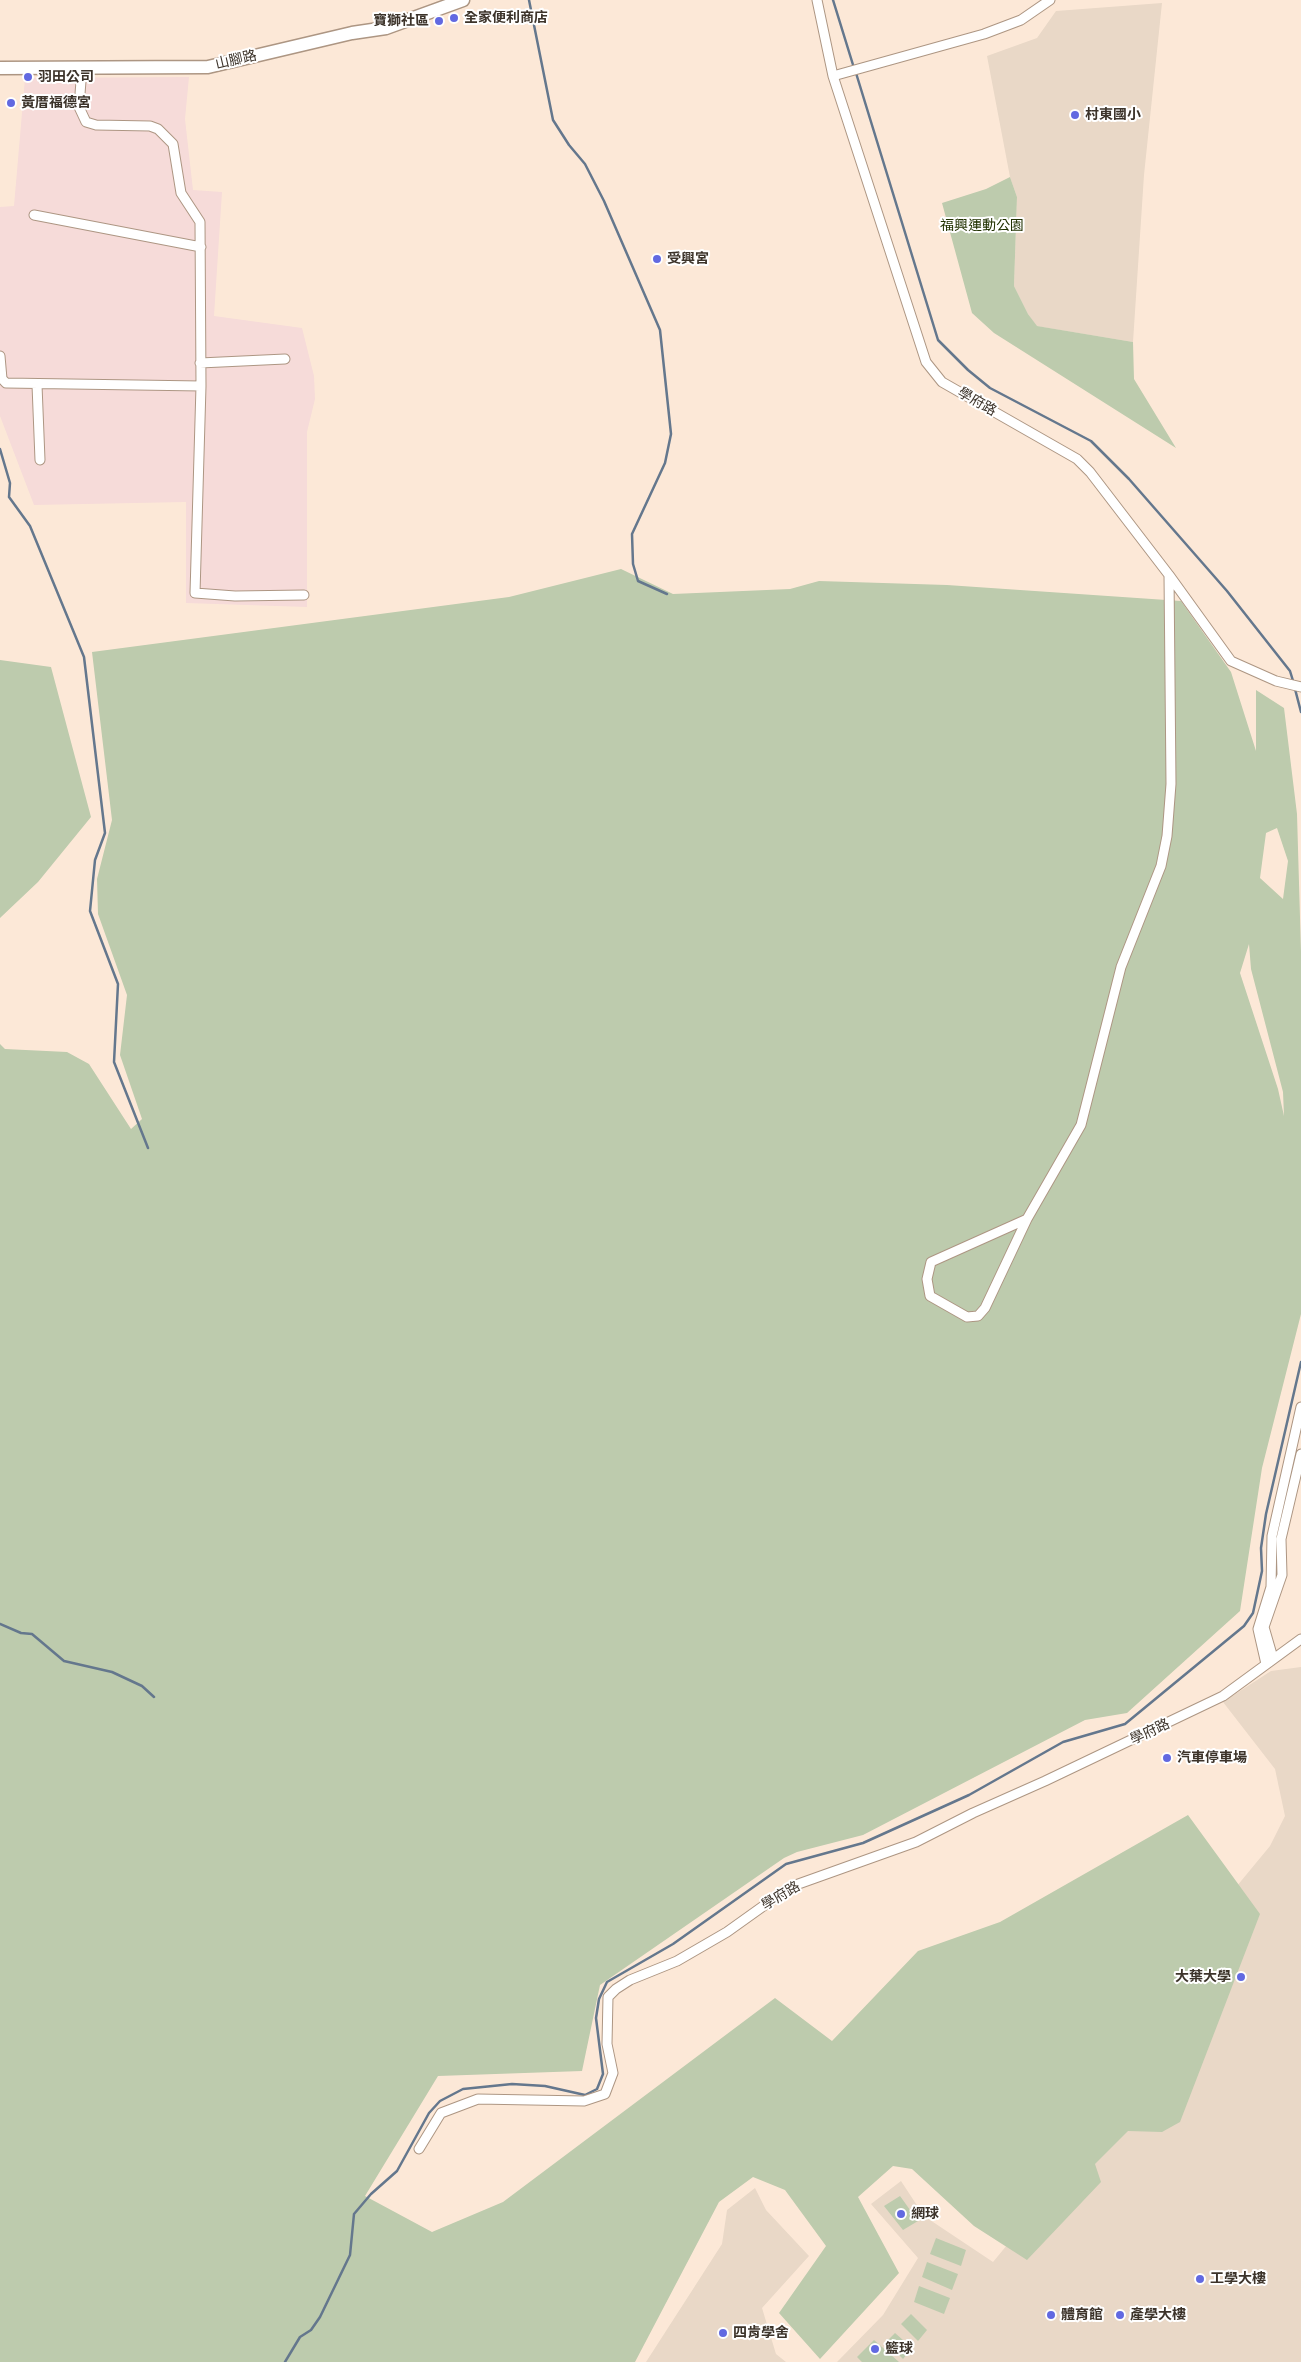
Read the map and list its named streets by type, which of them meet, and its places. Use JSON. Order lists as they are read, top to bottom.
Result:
{
  "streets": {
    "main road": ["山腳路"],
    "street": ["學府路"]
  },
  "parks": ["福興運動公園"],
  "places": [
    "全家便利商店",
    "寶獅社區",
    "羽田公司",
    "黃厝福德宮",
    "村東國小",
    "受興宮",
    "汽車停車場",
    "大葉大學",
    "網球",
    "工學大樓",
    "體育館",
    "產學大樓",
    "四肯學舍",
    "籃球"
  ]
}
